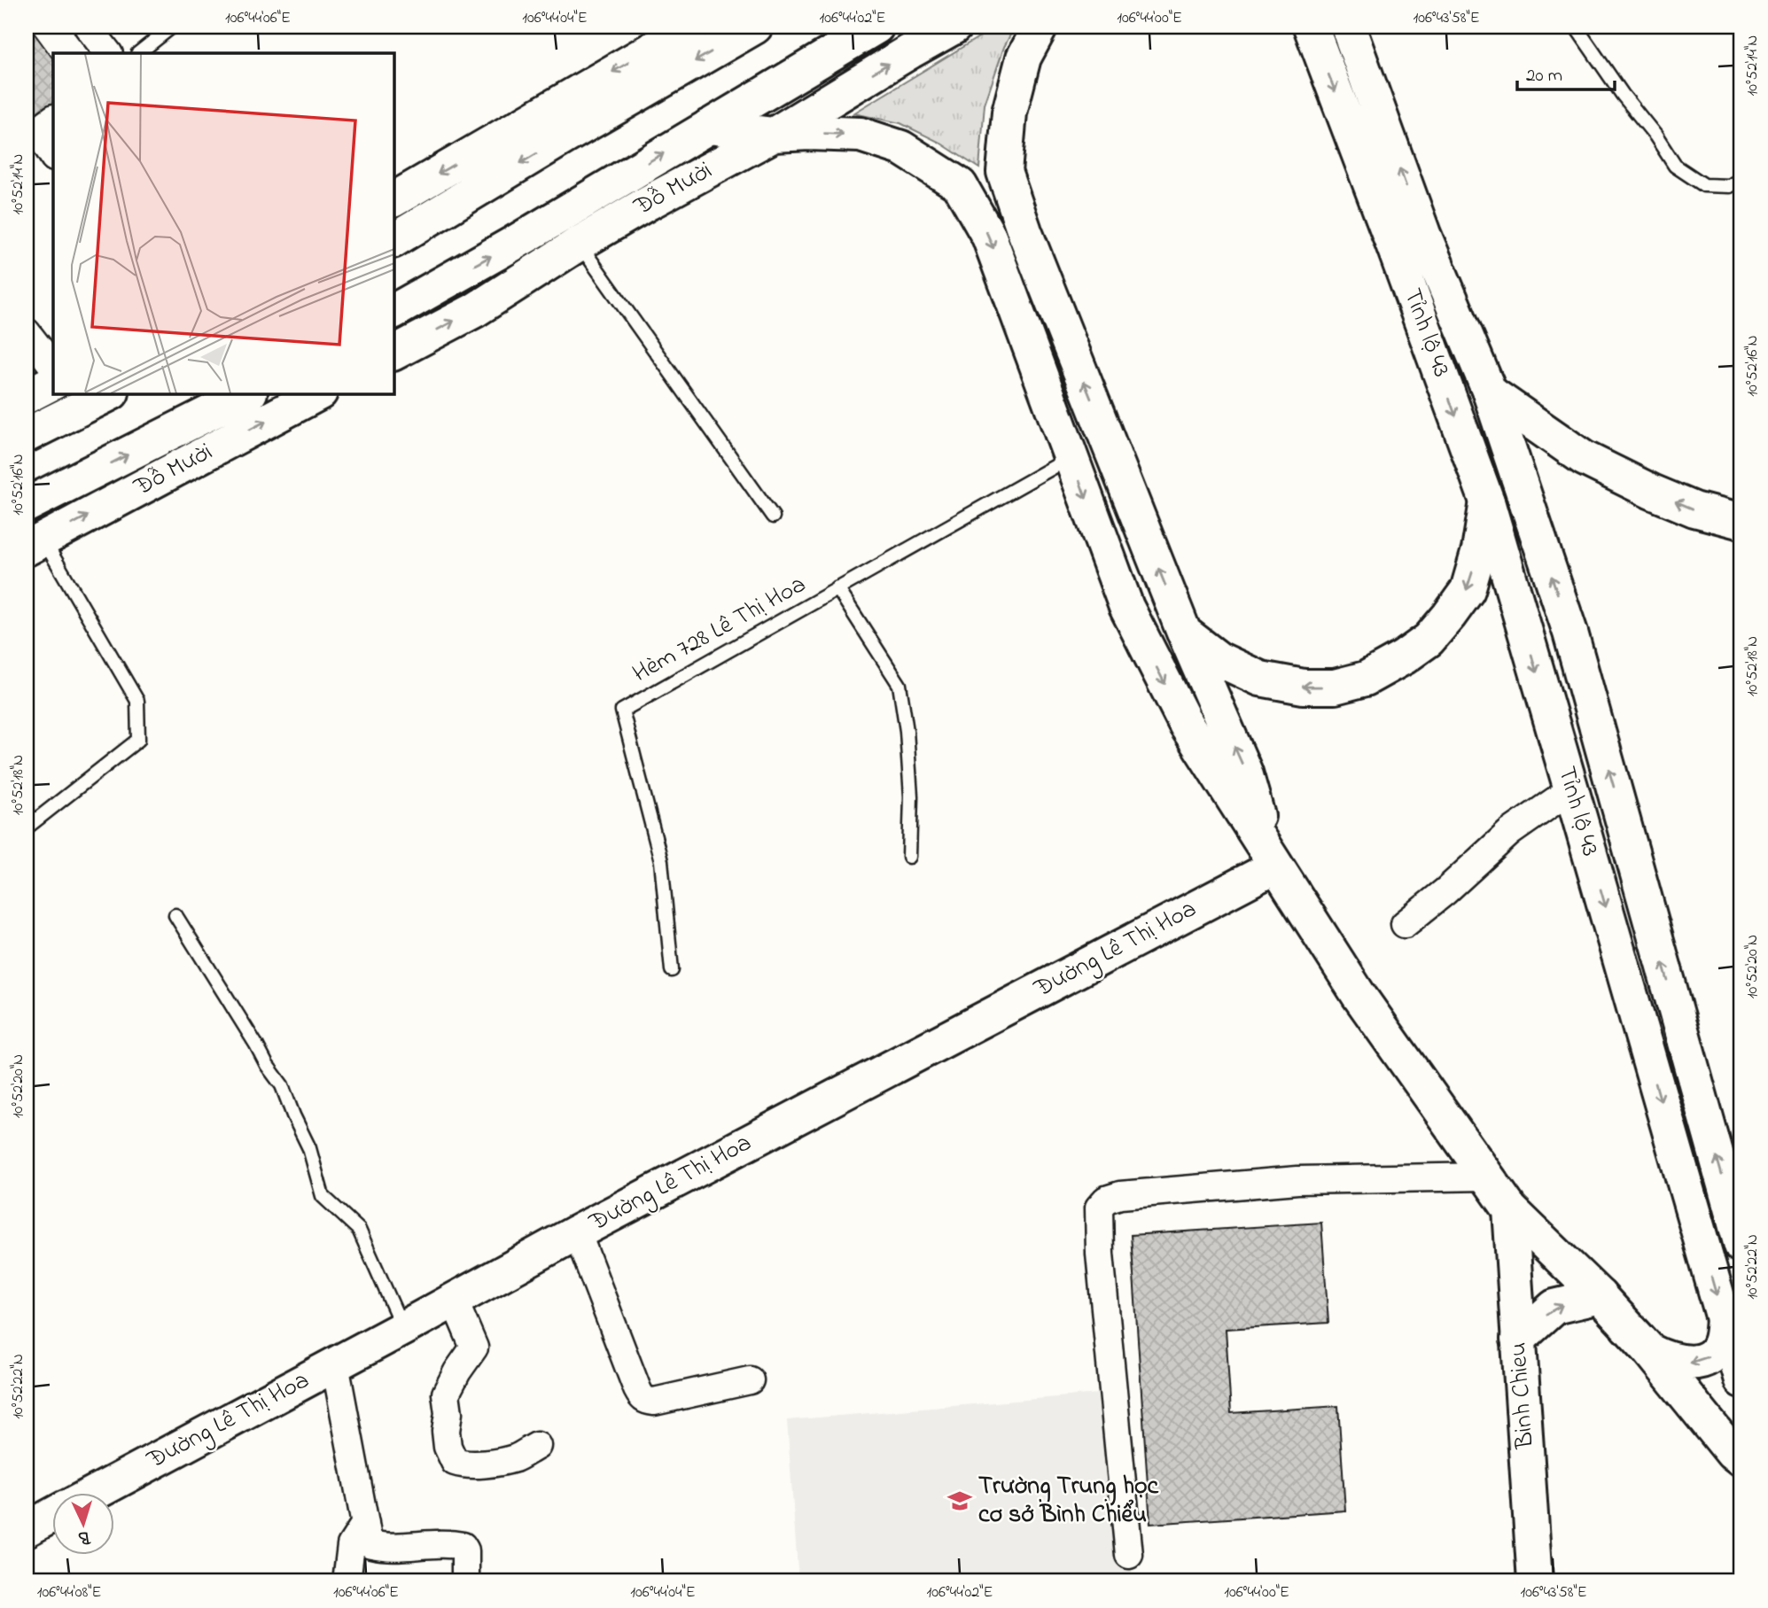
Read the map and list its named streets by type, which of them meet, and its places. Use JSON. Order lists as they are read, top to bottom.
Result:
{
  "streets": {
    "main road": [
      "Đỗ Mười",
      "Tỉnh lộ 43",
      "Đường Lê Thị Hoa",
      "Binh Chieu"
    ],
    "lane": ["Hèm 728 Lê Thị Hoa"]
  },
  "places": {
    "school or university": ["Trường Trung học cơ sở Bình Chiểu"]
  },
  "scale_bar": "20 m",
  "north": "bottom",
  "coordinates": [
    "106°44'06\"E",
    "106°44'04\"E",
    "106°44'02\"E",
    "106°44'00\"E",
    "106°43'58\"E",
    "10°52'14\"N",
    "10°52'16\"N",
    "10°52'18\"N",
    "10°52'20\"N",
    "10°52'22\"N",
    "106°44'08\"E"
  ]
}
